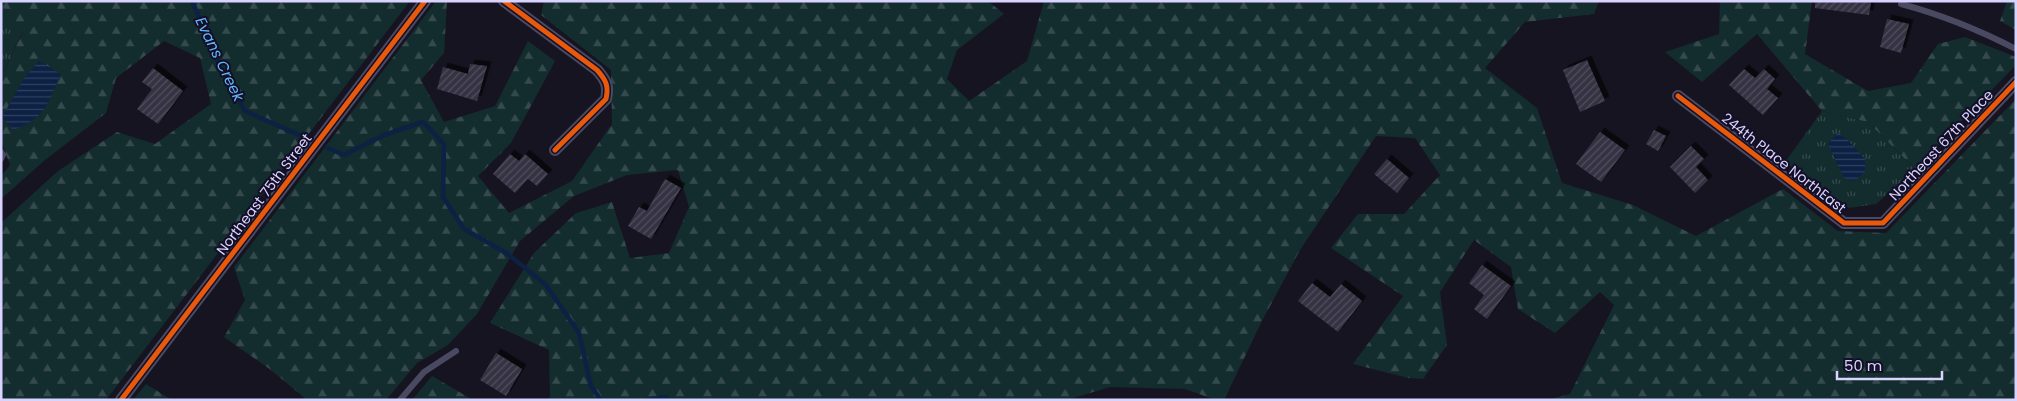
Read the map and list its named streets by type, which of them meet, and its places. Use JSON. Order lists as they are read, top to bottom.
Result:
{
  "streets": {
    "street": ["Northeast 67th Place", "244th Place NorthEast", "Northeast 75th Street"]
  },
  "crossings": [
    ["Northeast 67th Place", "244th Place NorthEast"]
  ],
  "water": ["Evans Creek"],
  "scale_bar": "50 m"
}
